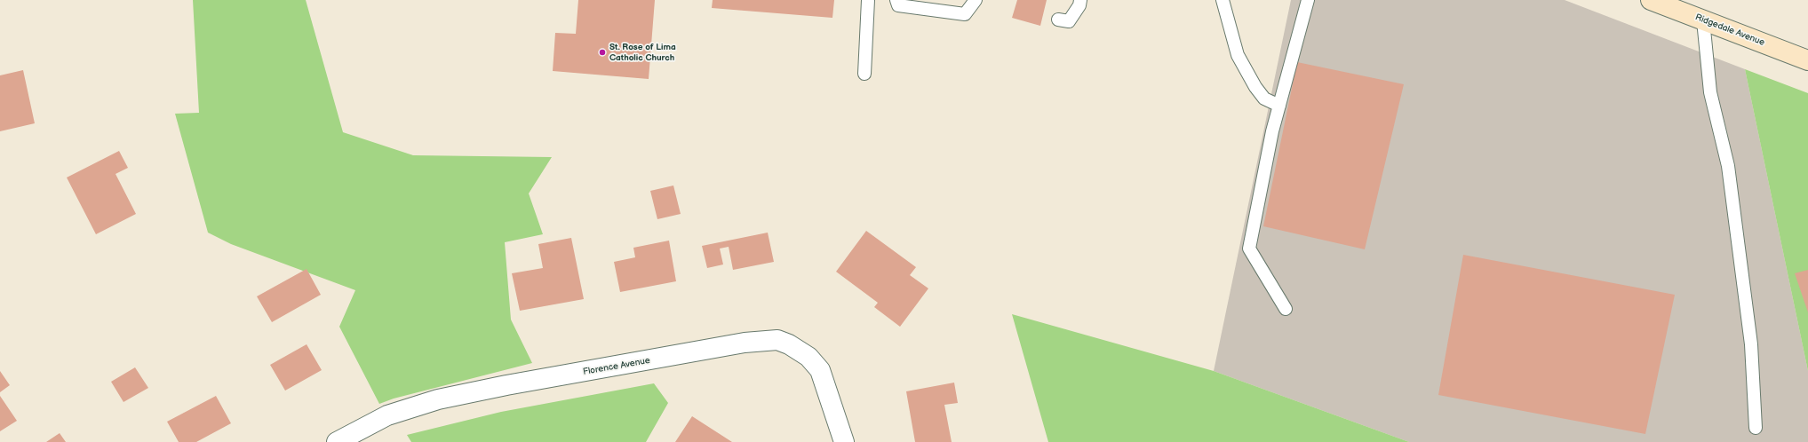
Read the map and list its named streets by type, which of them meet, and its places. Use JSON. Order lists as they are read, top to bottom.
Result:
{
  "streets": {
    "main road": ["Ridgedale Avenue"],
    "street": ["Florence Avenue"]
  },
  "places": ["St. Rose of Lima Catholic Church"]
}
